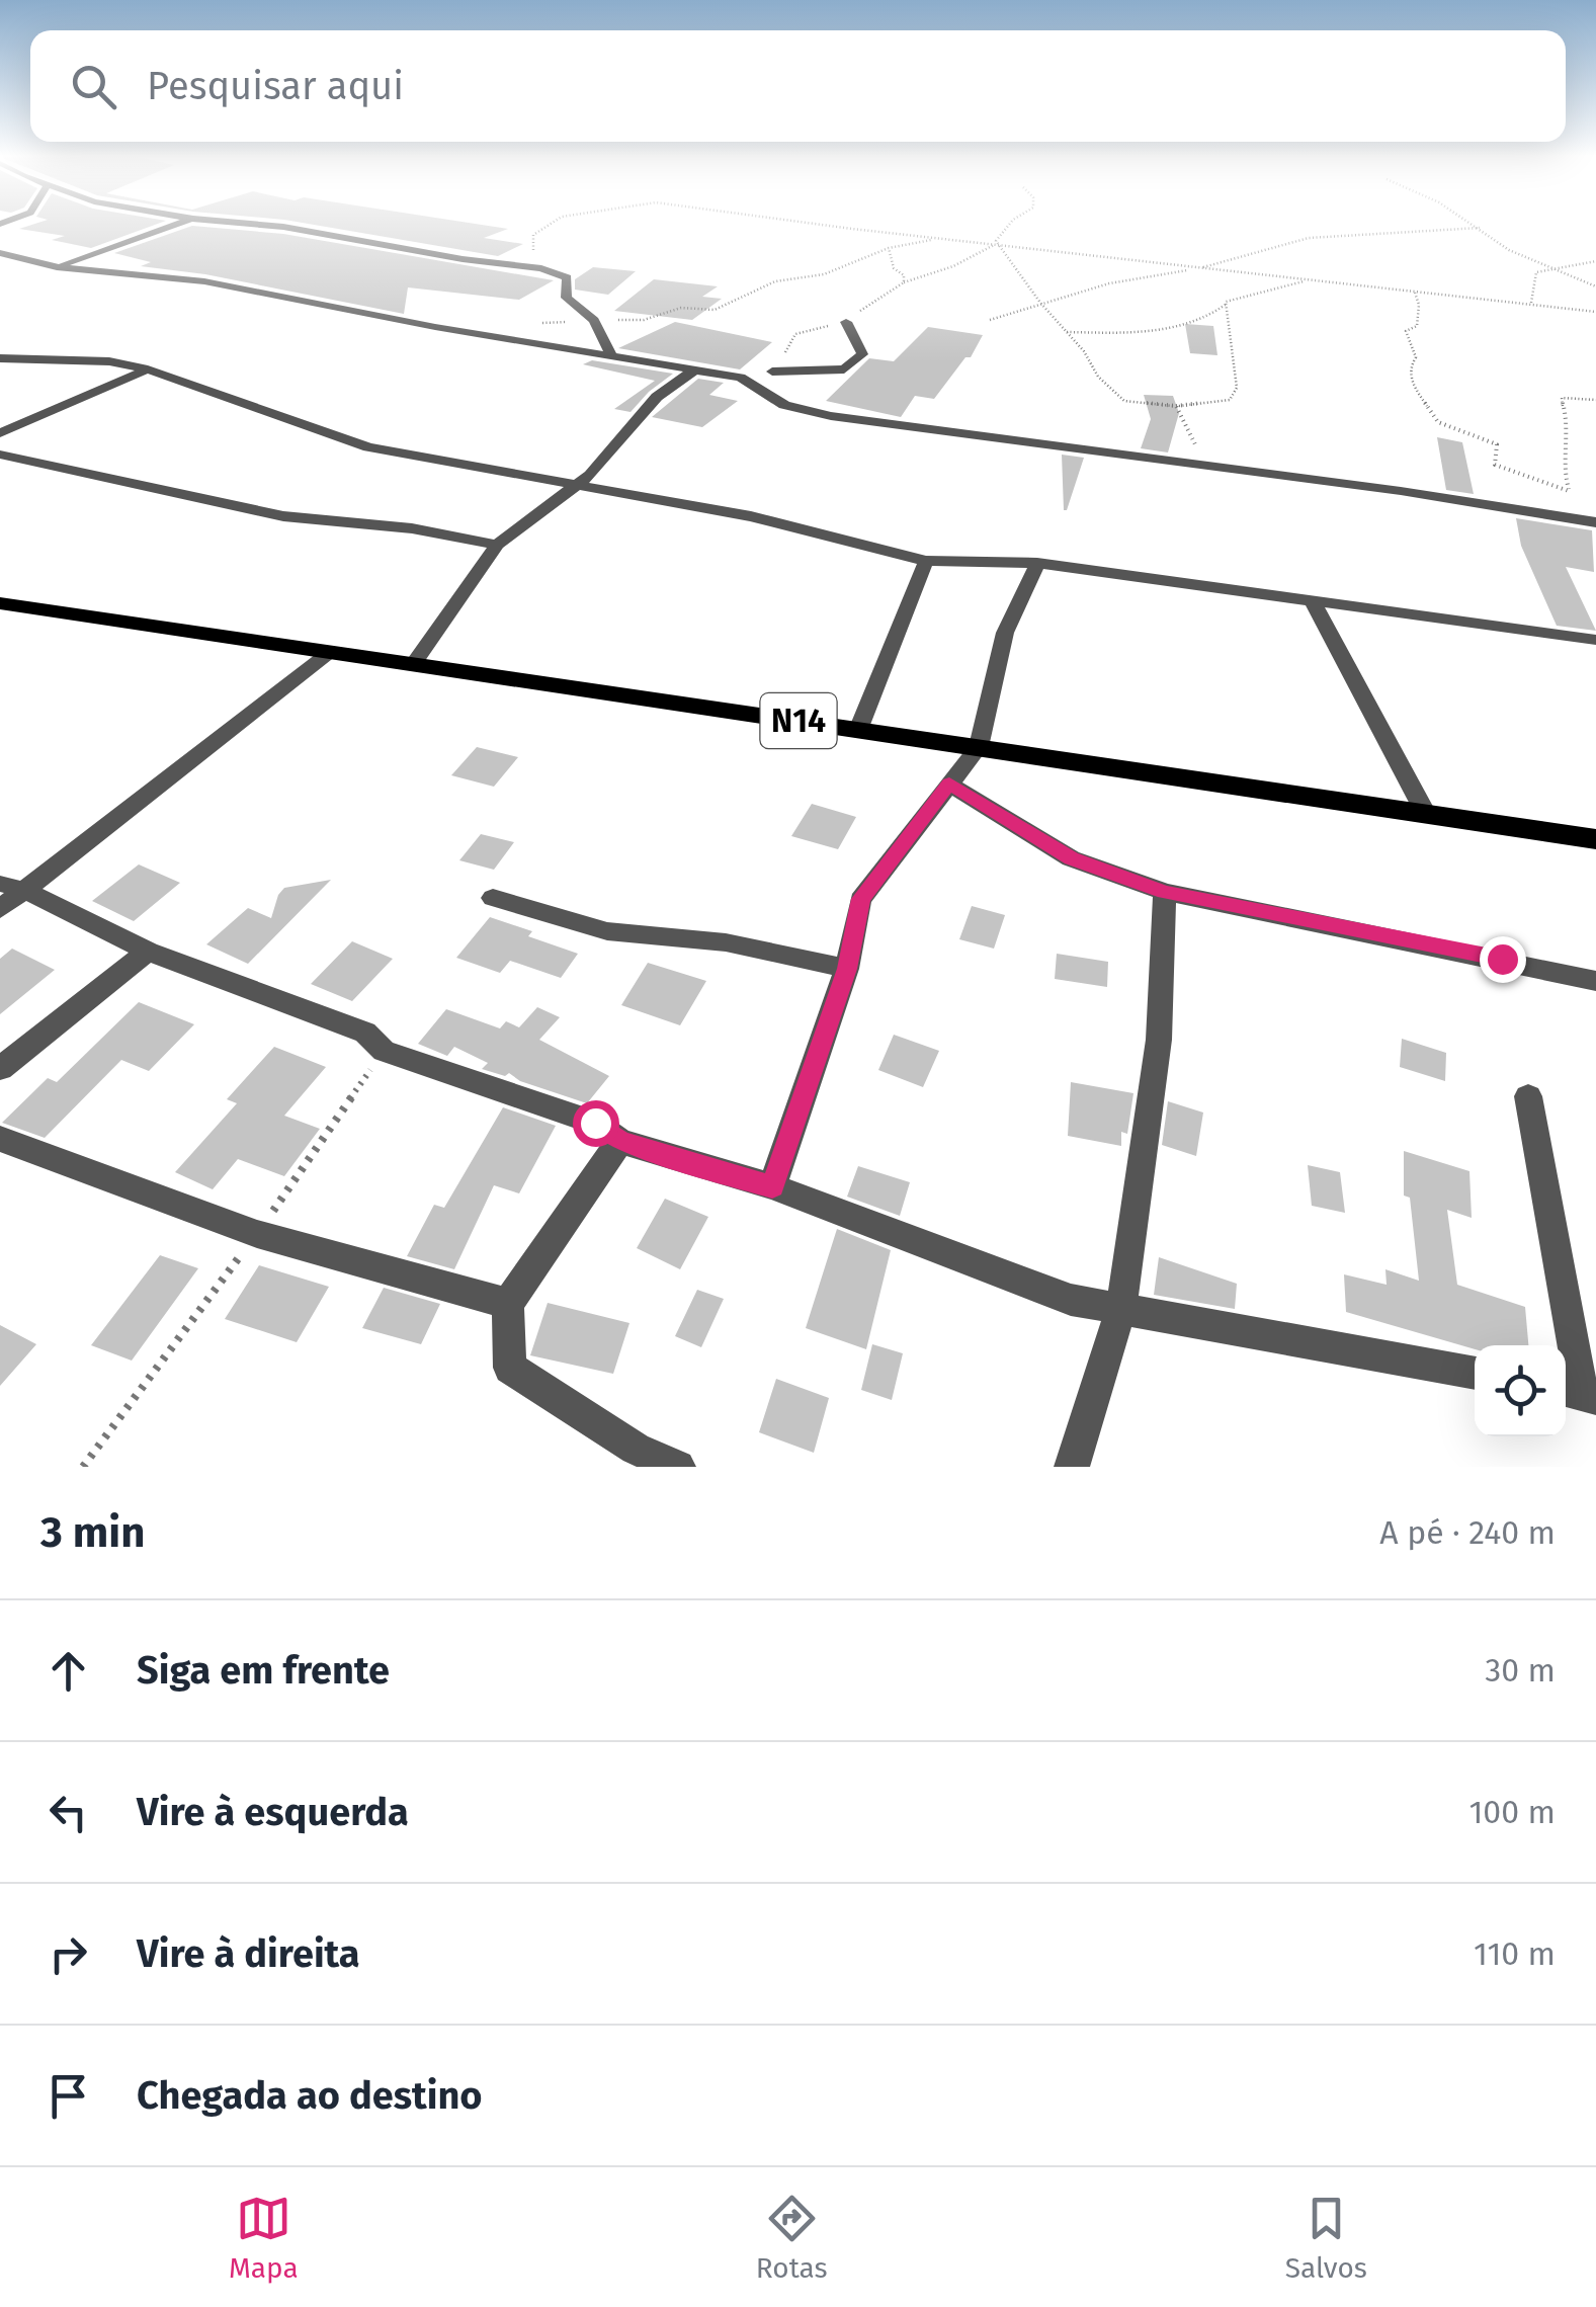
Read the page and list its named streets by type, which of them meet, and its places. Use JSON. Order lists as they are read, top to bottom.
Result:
{
  "streets": {
    "main road": ["N14"]
  },
  "page": {
    "search": "Pesquisar aqui",
    "heading": ["3 min", "A pé · 240 m"],
    "list": [
      ["Siga em frente", "30 m"],
      ["Vire à esquerda", "100 m"],
      ["Vire à direita", "110 m"],
      "Chegada ao destino"
    ],
    "nav": ["Mapa", "Rotas", "Salvos"]
  }
}
